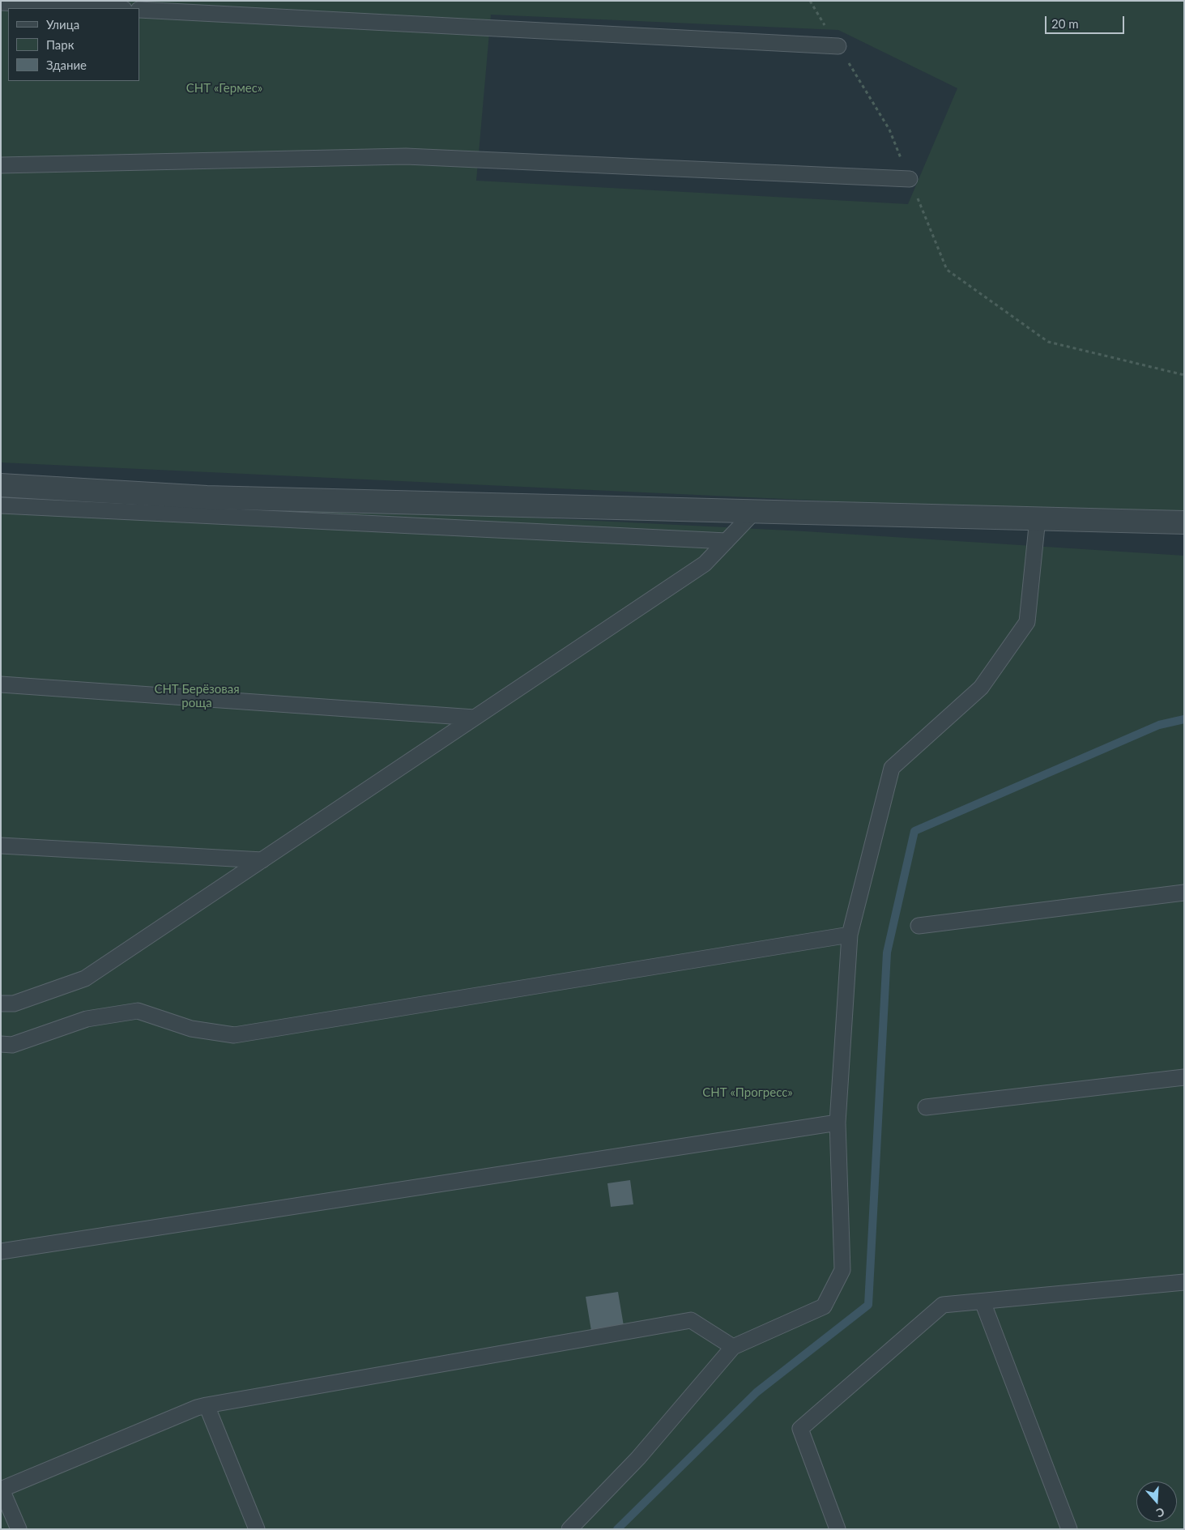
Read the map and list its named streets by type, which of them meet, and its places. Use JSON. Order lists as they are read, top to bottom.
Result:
{
  "parks": ["СНТ «Гермес»", "СНТ Берёзовая роща", "СНТ «Прогресс»"],
  "legend": ["Улица", "Парк", "Здание"],
  "scale_bar": "20 m",
  "north": "bottom"
}
